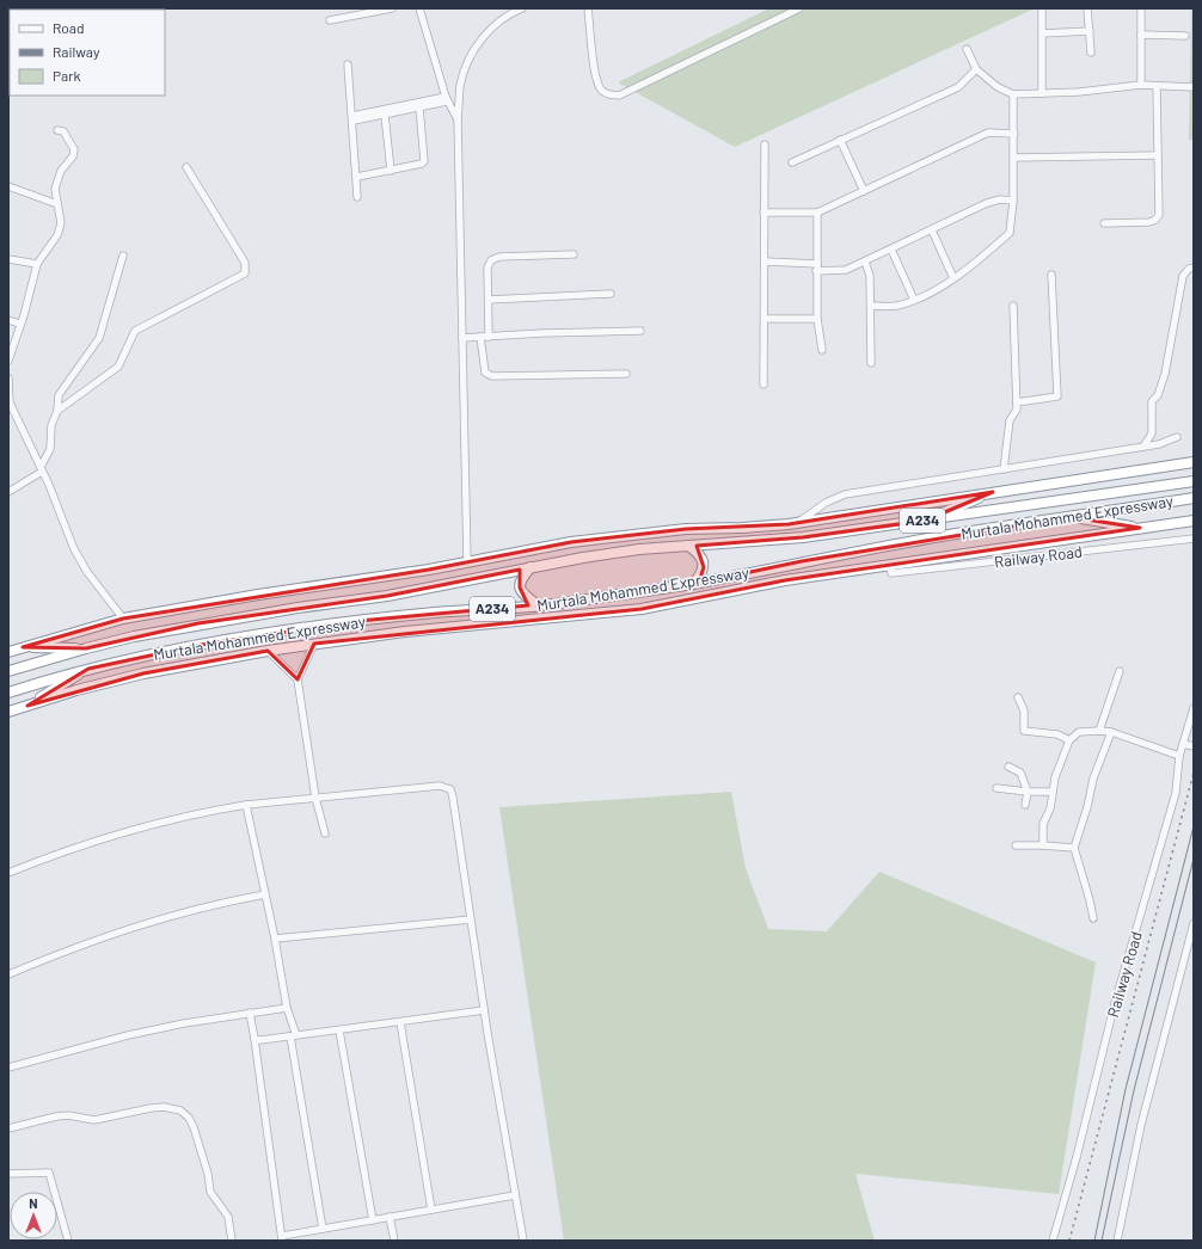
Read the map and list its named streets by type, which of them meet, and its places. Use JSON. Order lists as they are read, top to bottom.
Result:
{
  "streets": {
    "highway": ["Murtala Mohammed Expressway", "A234"],
    "street": ["Railway Road"]
  },
  "crossings": [
    ["Murtala Mohammed Expressway", "Railway Road"]
  ],
  "legend": ["Road", "Railway", "Park"],
  "north": "top"
}
